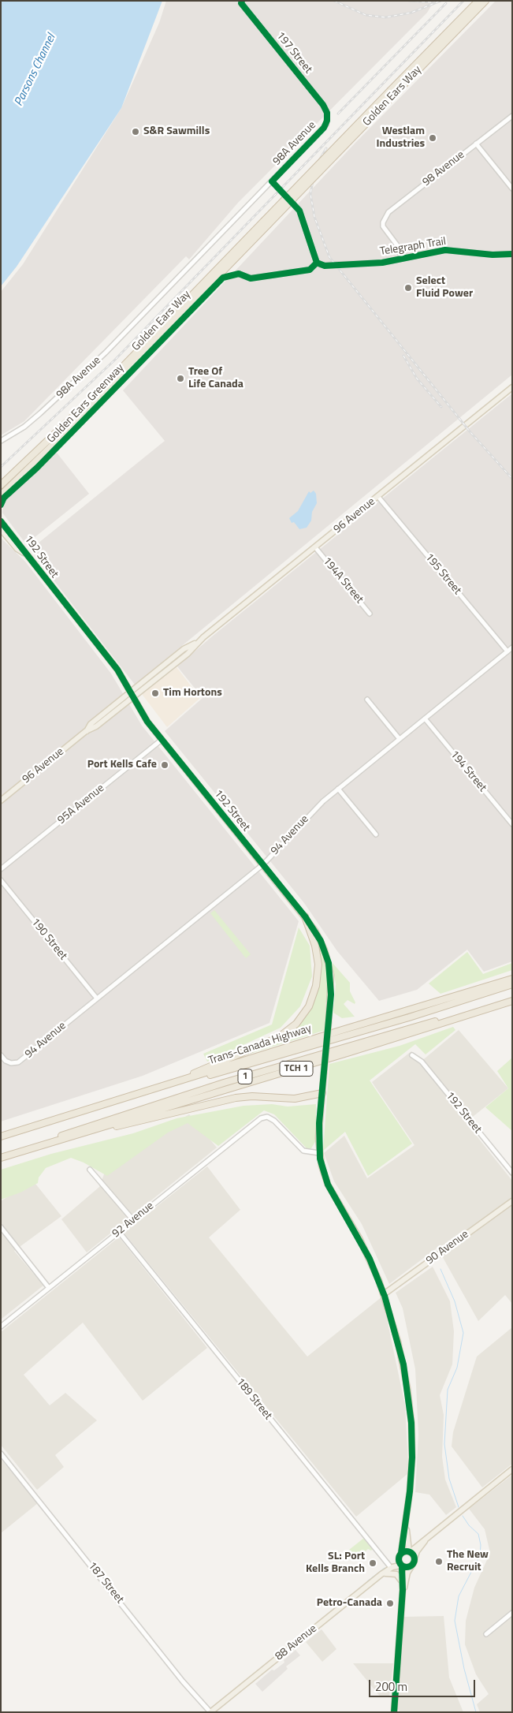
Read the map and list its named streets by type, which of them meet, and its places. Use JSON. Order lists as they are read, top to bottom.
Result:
{
  "streets": {
    "highway": [
      "Golden Ears Way",
      "Trans-Canada Highway",
      "TCH 1",
      "1"
    ],
    "main road": [
      "96 Avenue",
      "192 Street",
      "90 Avenue",
      "88 Avenue"
    ],
    "street": [
      "197 Street",
      "98A Avenue",
      "98 Avenue",
      "Telegraph Trail",
      "195 Street",
      "194A Street",
      "194 Street",
      "95A Avenue",
      "94 Avenue",
      "190 Street",
      "92 Avenue",
      "189 Street",
      "187 Street"
    ],
    "cycle path": ["Golden Ears Greenway"]
  },
  "crossings": [
    ["197 Street", "98A Avenue"],
    ["98 Avenue", "Telegraph Trail"],
    ["96 Avenue", "192 Street"],
    ["96 Avenue", "195 Street"],
    ["96 Avenue", "194A Street"],
    ["192 Street", "95A Avenue"],
    ["192 Street", "94 Avenue"],
    ["192 Street", "92 Avenue"],
    ["192 Street", "90 Avenue"],
    ["195 Street", "94 Avenue"],
    ["194 Street", "94 Avenue"],
    ["94 Avenue", "190 Street"],
    ["TCH 1", "1"],
    ["92 Avenue", "189 Street"],
    ["189 Street", "88 Avenue"],
    ["187 Street", "88 Avenue"]
  ],
  "water": ["Parsons Channel"],
  "places": [
    "S&R Sawmills",
    "Westlam Industries",
    "Select Fluid Power",
    "Tree Of Life Canada",
    "Tim Hortons",
    "Port Kells Cafe",
    "The New Recruit",
    "SL: Port Kells Branch",
    "Petro-Canada"
  ],
  "scale_bar": "200 m"
}
